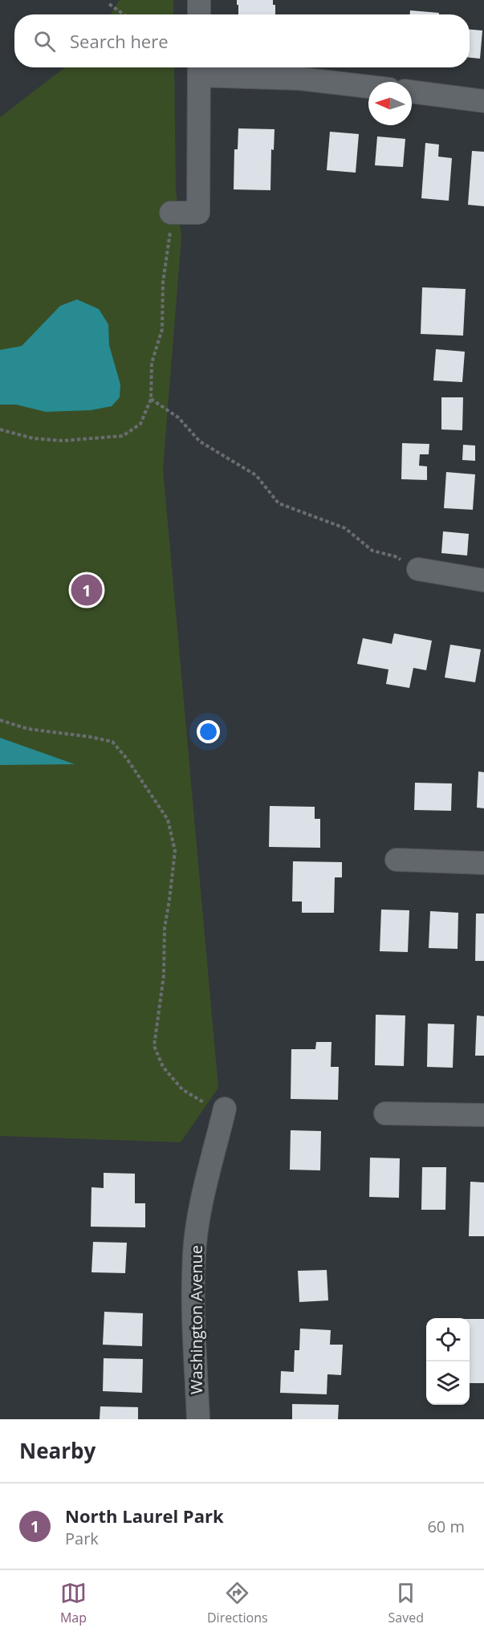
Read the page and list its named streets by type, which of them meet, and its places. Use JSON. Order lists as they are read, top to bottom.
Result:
{
  "streets": {
    "street": ["Washington Avenue"]
  },
  "north": "left",
  "page": {
    "search": "Search here",
    "pins": "1",
    "heading": "Nearby",
    "list": [
      {
        "mark": "1",
        "name": "North Laurel Park",
        "note": "Park",
        "value": "60 m"
      }
    ],
    "nav": ["Map", "Directions", "Saved"]
  }
}
